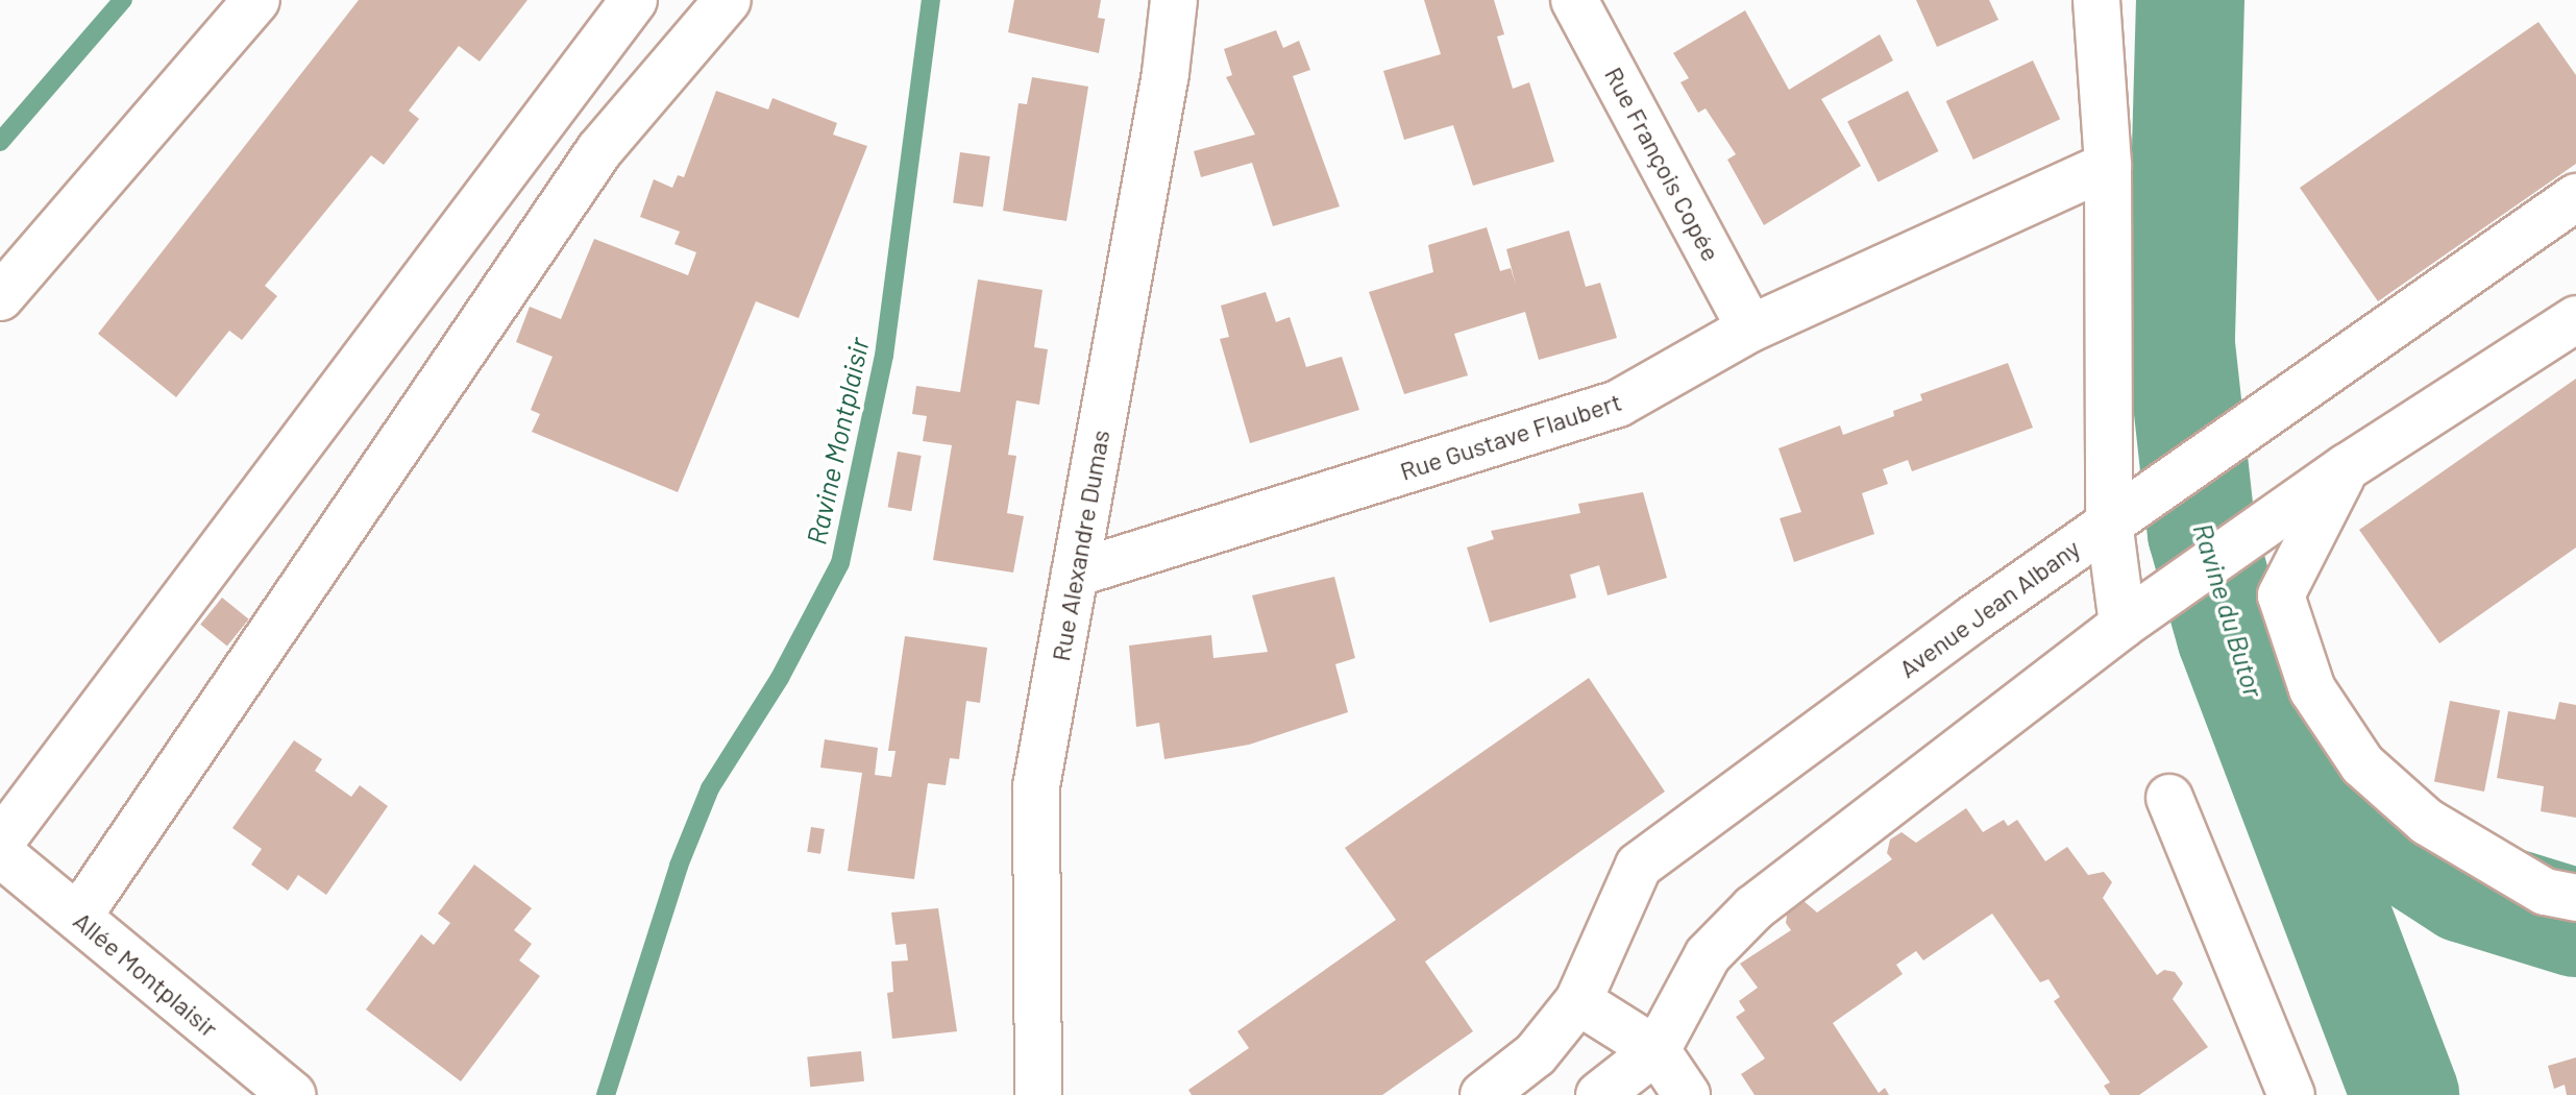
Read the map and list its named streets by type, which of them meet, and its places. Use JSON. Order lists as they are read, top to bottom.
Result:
{
  "streets": {
    "street": [
      "Rue François Copée",
      "Rue Gustave Flaubert",
      "Rue Alexandre Dumas",
      "Avenue Jean Albany",
      "Allée Montplaisir"
    ]
  },
  "crossings": [
    ["Rue François Copée", "Rue Gustave Flaubert"],
    ["Rue Gustave Flaubert", "Rue Alexandre Dumas"]
  ],
  "water": ["Ravine Montplaisir", "Ravine du Butor"]
}
